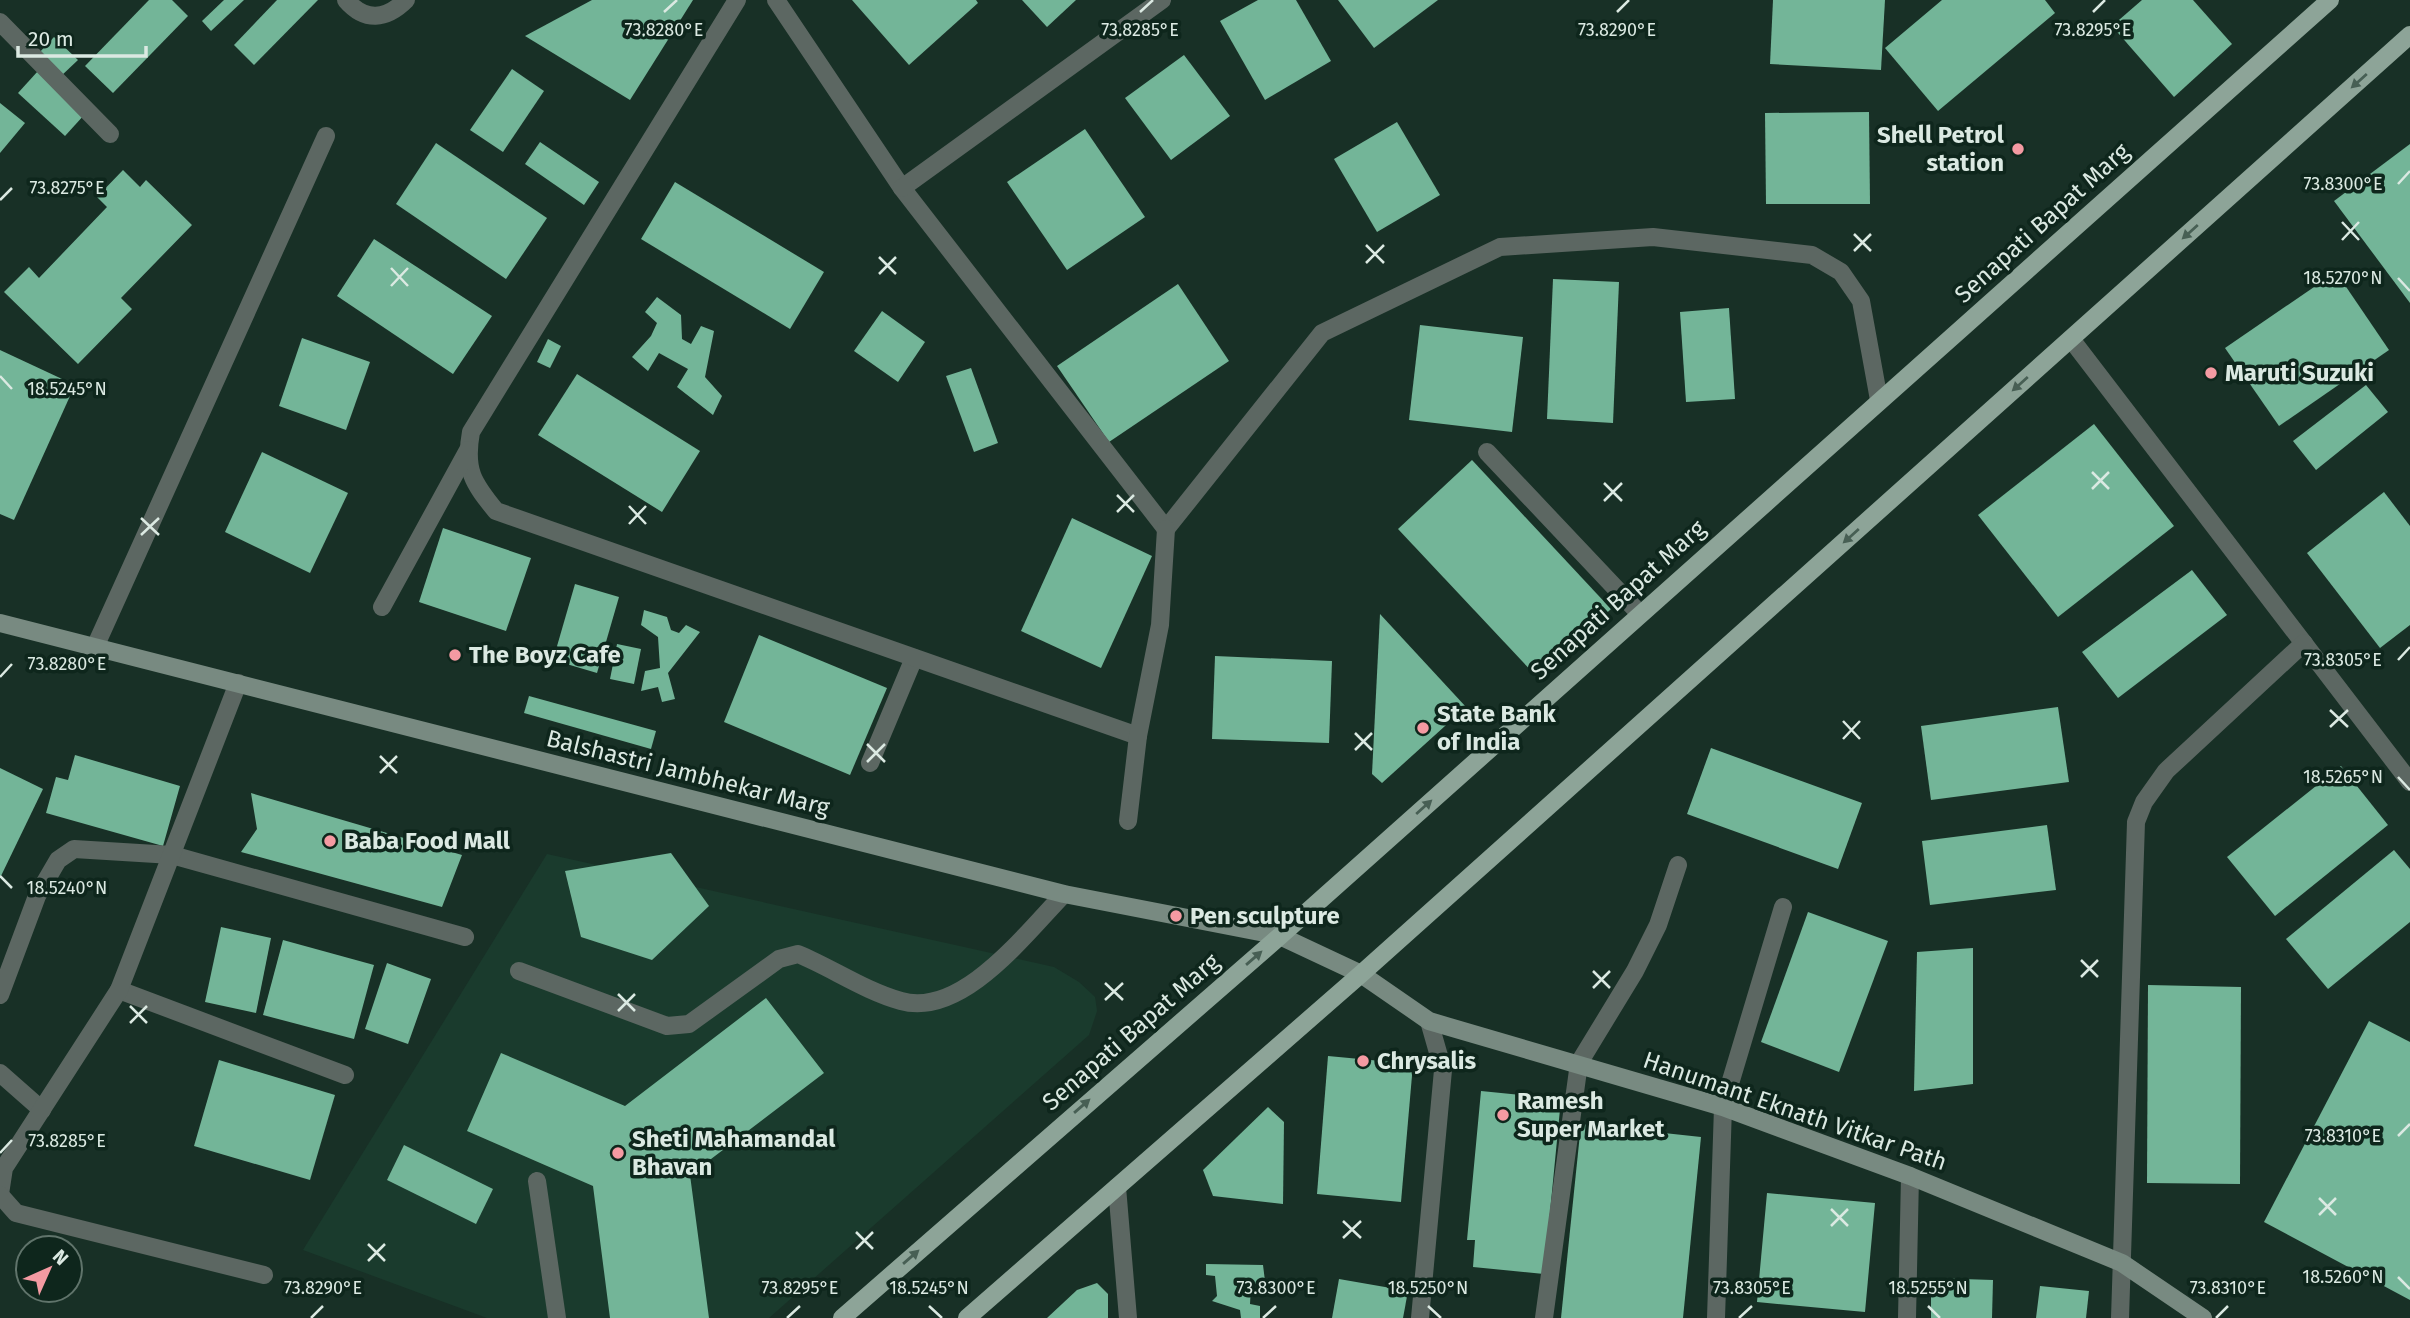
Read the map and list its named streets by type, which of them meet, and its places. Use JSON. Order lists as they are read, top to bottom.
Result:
{
  "streets": {
    "main road": ["Senapati Bapat Marg"],
    "street": ["Balshastri Jambhekar Marg", "Hanumant Eknath Vitkar Path"]
  },
  "crossings": [
    ["Senapati Bapat Marg", "Balshastri Jambhekar Marg"],
    ["Balshastri Jambhekar Marg", "Hanumant Eknath Vitkar Path"]
  ],
  "places": [
    "Shell Petrol station",
    "Maruti Suzuki",
    "The Boyz Cafe",
    "State Bank of India",
    "Baba Food Mall",
    "Pen sculpture",
    "Chrysalis",
    "Ramesh Super Market",
    "Sheti Mahamandal Bhavan"
  ],
  "scale_bar": "20 m",
  "north": "top right",
  "coordinates": [
    "73.8280°E",
    "73.8285°E",
    "73.8290°E",
    "73.8295°E",
    "73.8300°E",
    "73.8275°E",
    "18.5270°N",
    "18.5245°N",
    "73.8305°E",
    "18.5265°N",
    "18.5240°N",
    "73.8310°E",
    "18.5260°N",
    "18.5250°N",
    "18.5255°N"
  ]
}
